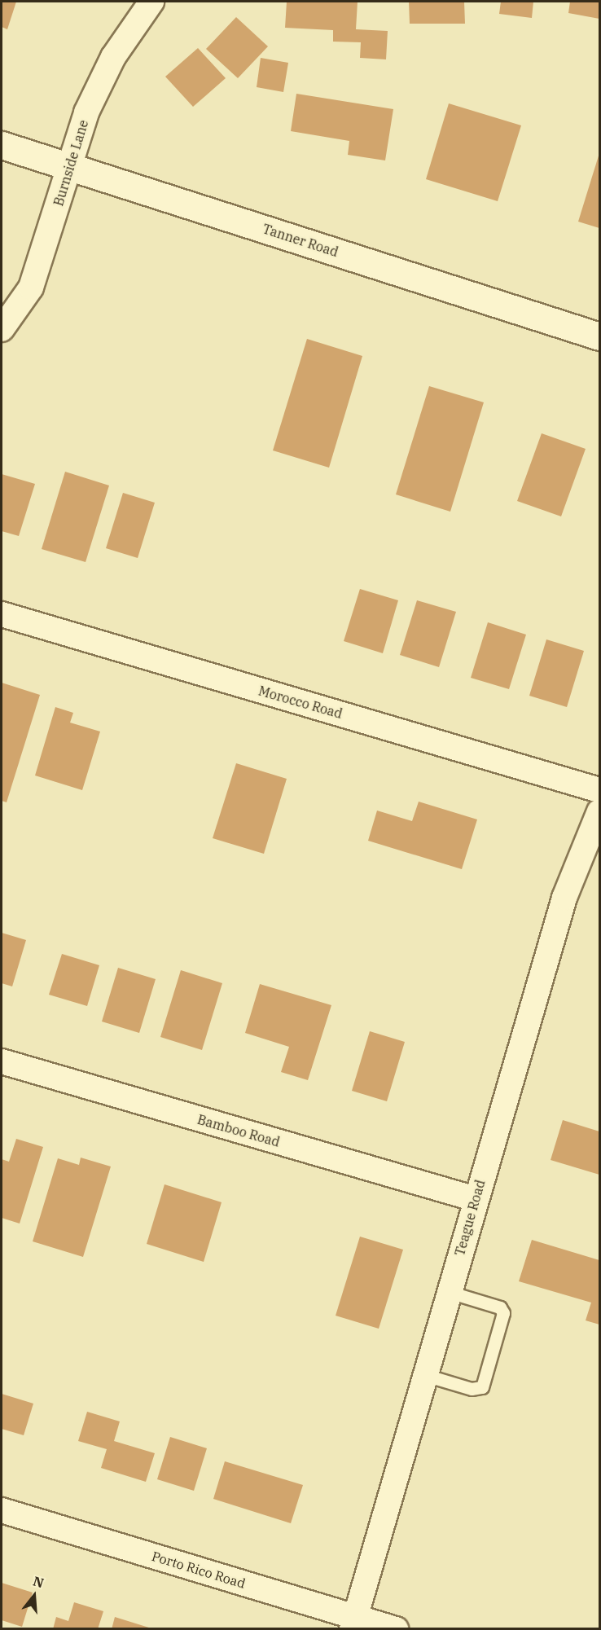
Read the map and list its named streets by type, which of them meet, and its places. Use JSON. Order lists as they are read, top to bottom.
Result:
{
  "streets": {
    "main road": ["Tanner Road"],
    "street": [
      "Burnside Lane",
      "Morocco Road",
      "Bamboo Road",
      "Teague Road",
      "Porto Rico Road"
    ]
  },
  "crossings": [
    ["Burnside Lane", "Tanner Road"],
    ["Bamboo Road", "Teague Road"],
    ["Teague Road", "Porto Rico Road"]
  ],
  "north": "top"
}
